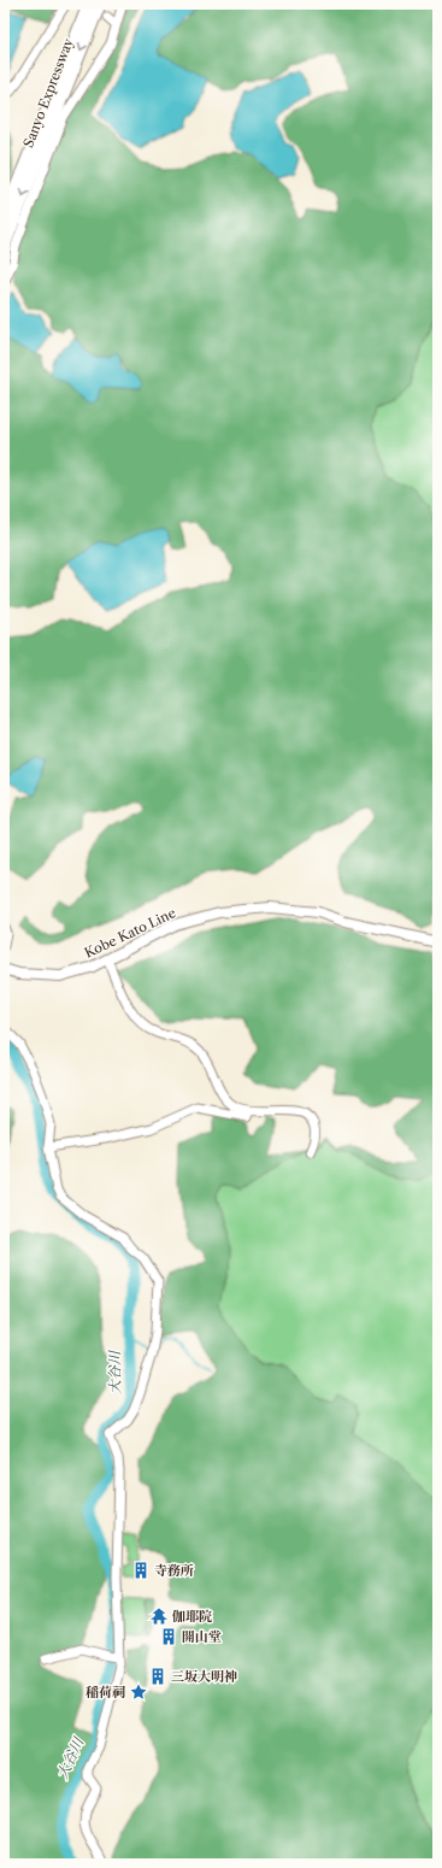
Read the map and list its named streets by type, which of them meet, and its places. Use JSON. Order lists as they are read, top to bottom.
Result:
{
  "streets": {
    "highway": ["Sanyo Expressway"],
    "main road": ["Kobe Kato Line"]
  },
  "water": ["大谷川"],
  "places": {
    "building": ["寺務所", "開山堂", "三坂大明神"],
    "temple": ["伽耶院"],
    "place": ["稲荷祠"]
  }
}
